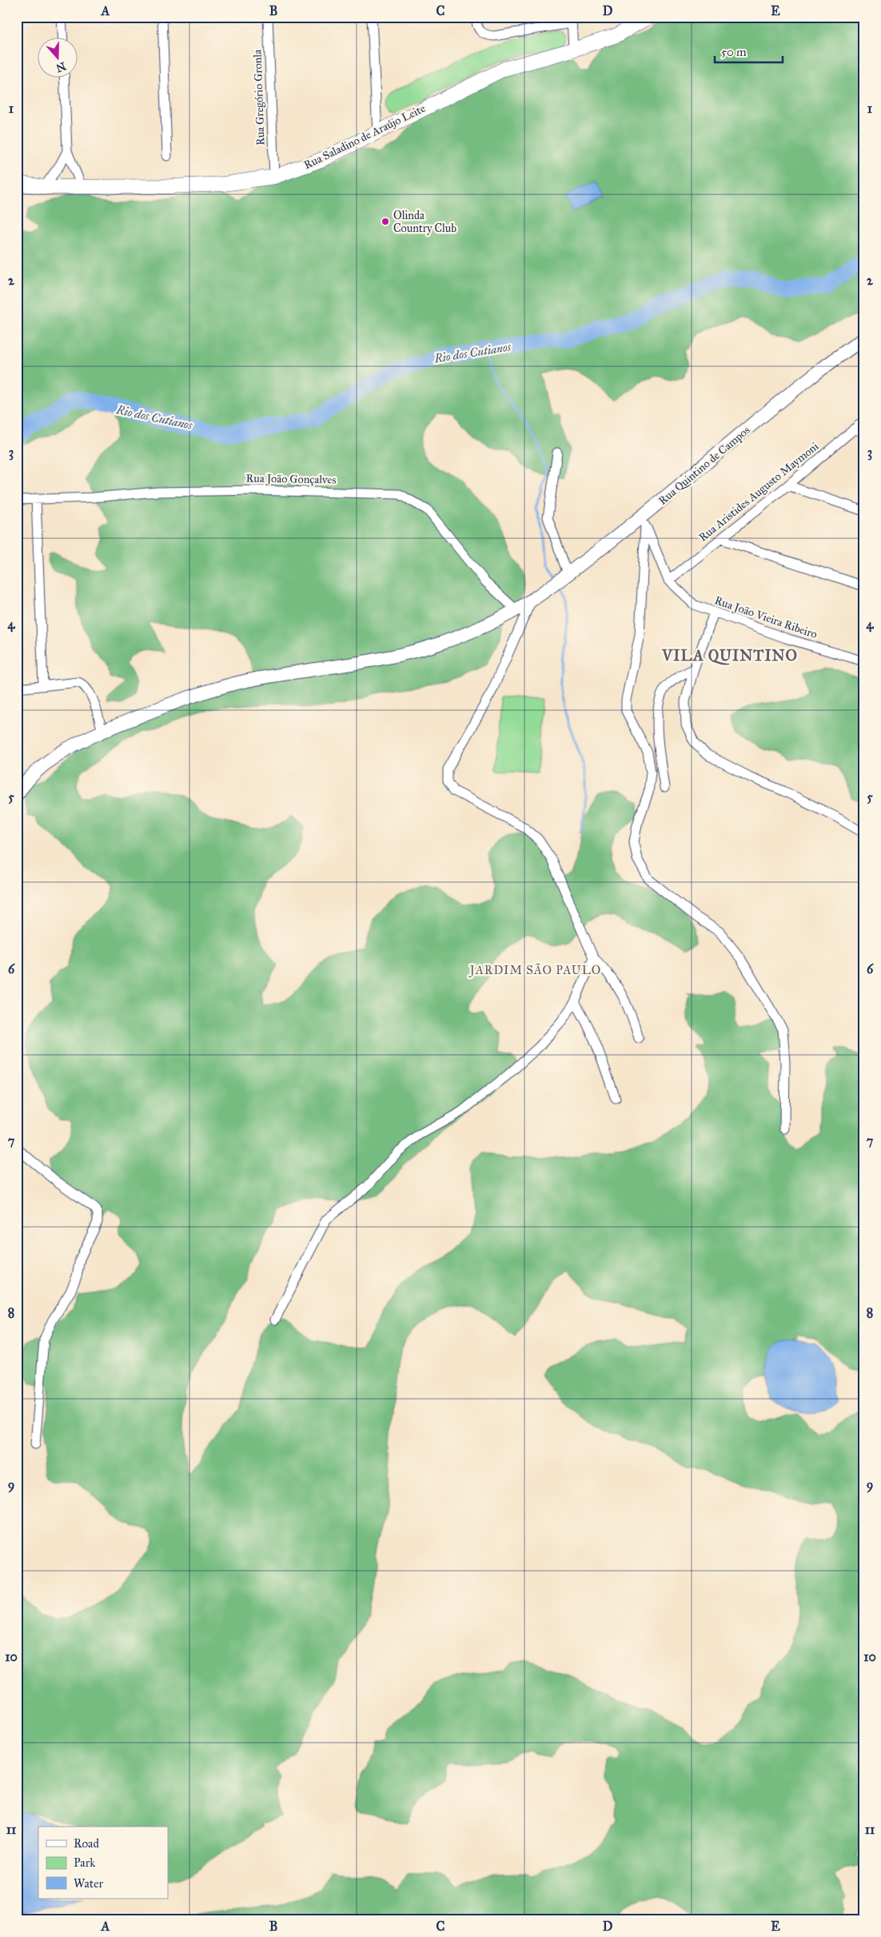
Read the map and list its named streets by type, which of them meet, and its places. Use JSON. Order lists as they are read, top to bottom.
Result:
{
  "streets": {
    "main road": ["Rua Saladino de Araújo Leite", "Rua Quintino de Campos"],
    "street": [
      "Rua Gregório Gronla",
      "Rua João Gonçalves",
      "Rua Aristides Augusto Maymoni",
      "Rua João Vieira Ribeiro"
    ]
  },
  "crossings": [
    ["Rua Gregório Gronla", "Rua Saladino de Araújo Leite"],
    ["Rua Quintino de Campos", "Rua João Gonçalves"],
    ["Rua Aristides Augusto Maymoni", "Rua João Vieira Ribeiro"]
  ],
  "districts": ["VILA QUINTINO", "JARDIM SÃO PAULO"],
  "water": ["Rio dos Cutianos"],
  "places": ["Olinda Country Club"],
  "legend": ["Road", "Park", "Water"],
  "scale_bar": "50 m",
  "north": "bottom",
  "grid": {
    "columns": [
      "A",
      "B",
      "C",
      "D",
      "E"
    ],
    "rows": [
      "1",
      "2",
      "3",
      "4",
      "5",
      "6",
      "7",
      "8",
      "9",
      "10",
      "11"
    ]
  }
}
